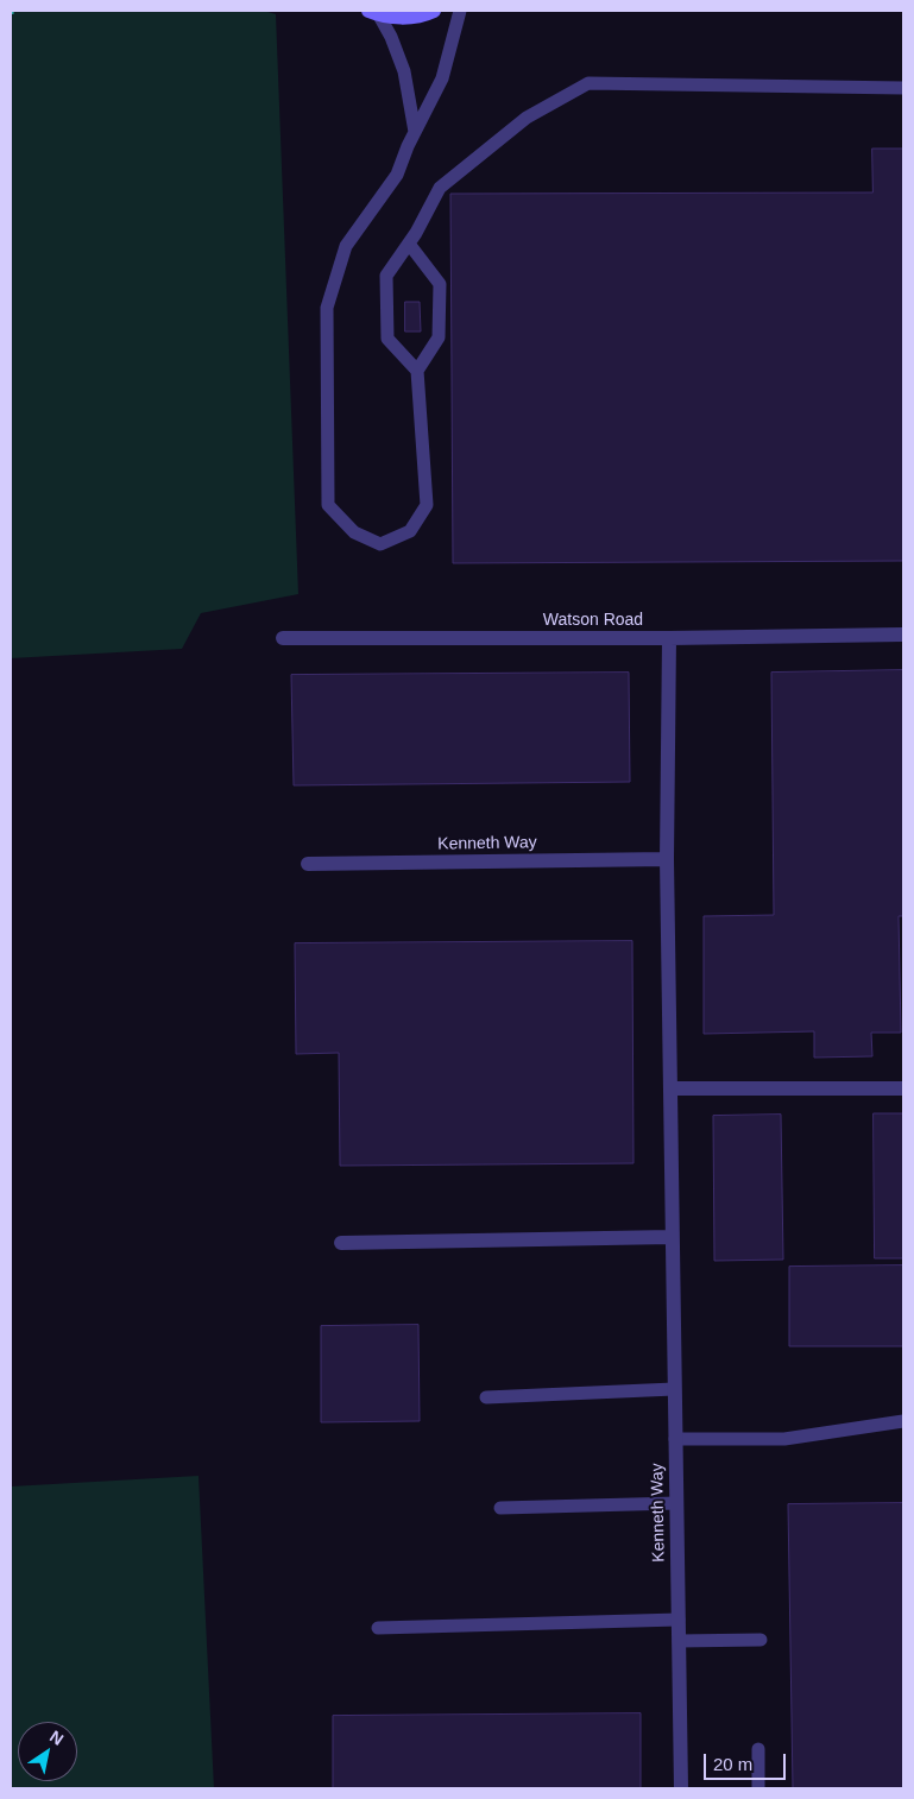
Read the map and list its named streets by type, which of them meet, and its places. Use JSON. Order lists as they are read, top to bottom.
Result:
{
  "streets": {
    "street": ["Watson Road", "Kenneth Way"]
  },
  "crossings": [
    ["Watson Road", "Kenneth Way"]
  ],
  "scale_bar": "20 m",
  "north": "top right"
}
